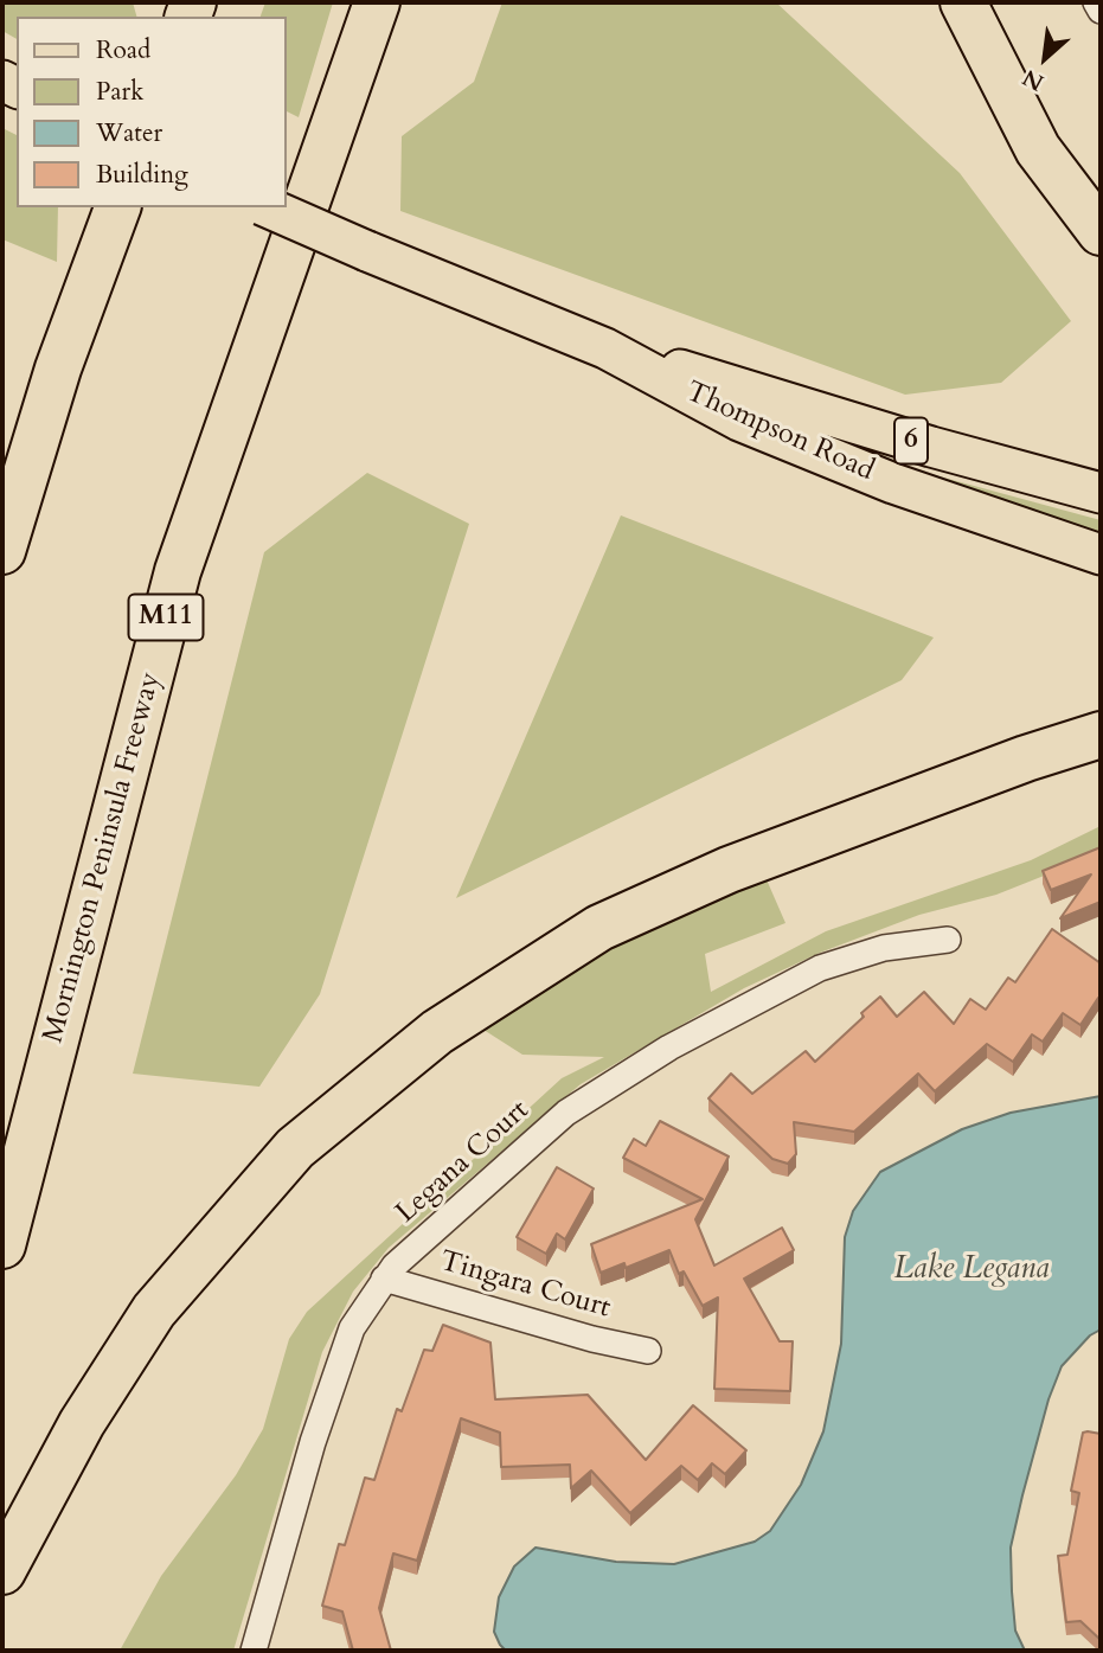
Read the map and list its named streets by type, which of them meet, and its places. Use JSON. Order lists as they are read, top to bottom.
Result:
{
  "streets": {
    "highway": ["M11", "Mornington Peninsula Freeway"],
    "main road": ["Thompson Road", "6"],
    "street": ["Legana Court", "Tingara Court"]
  },
  "crossings": [
    ["Legana Court", "Tingara Court"]
  ],
  "water": ["Lake Legana"],
  "legend": [
    "Road",
    "Park",
    "Water",
    "Building"
  ],
  "north": "bottom left"
}
